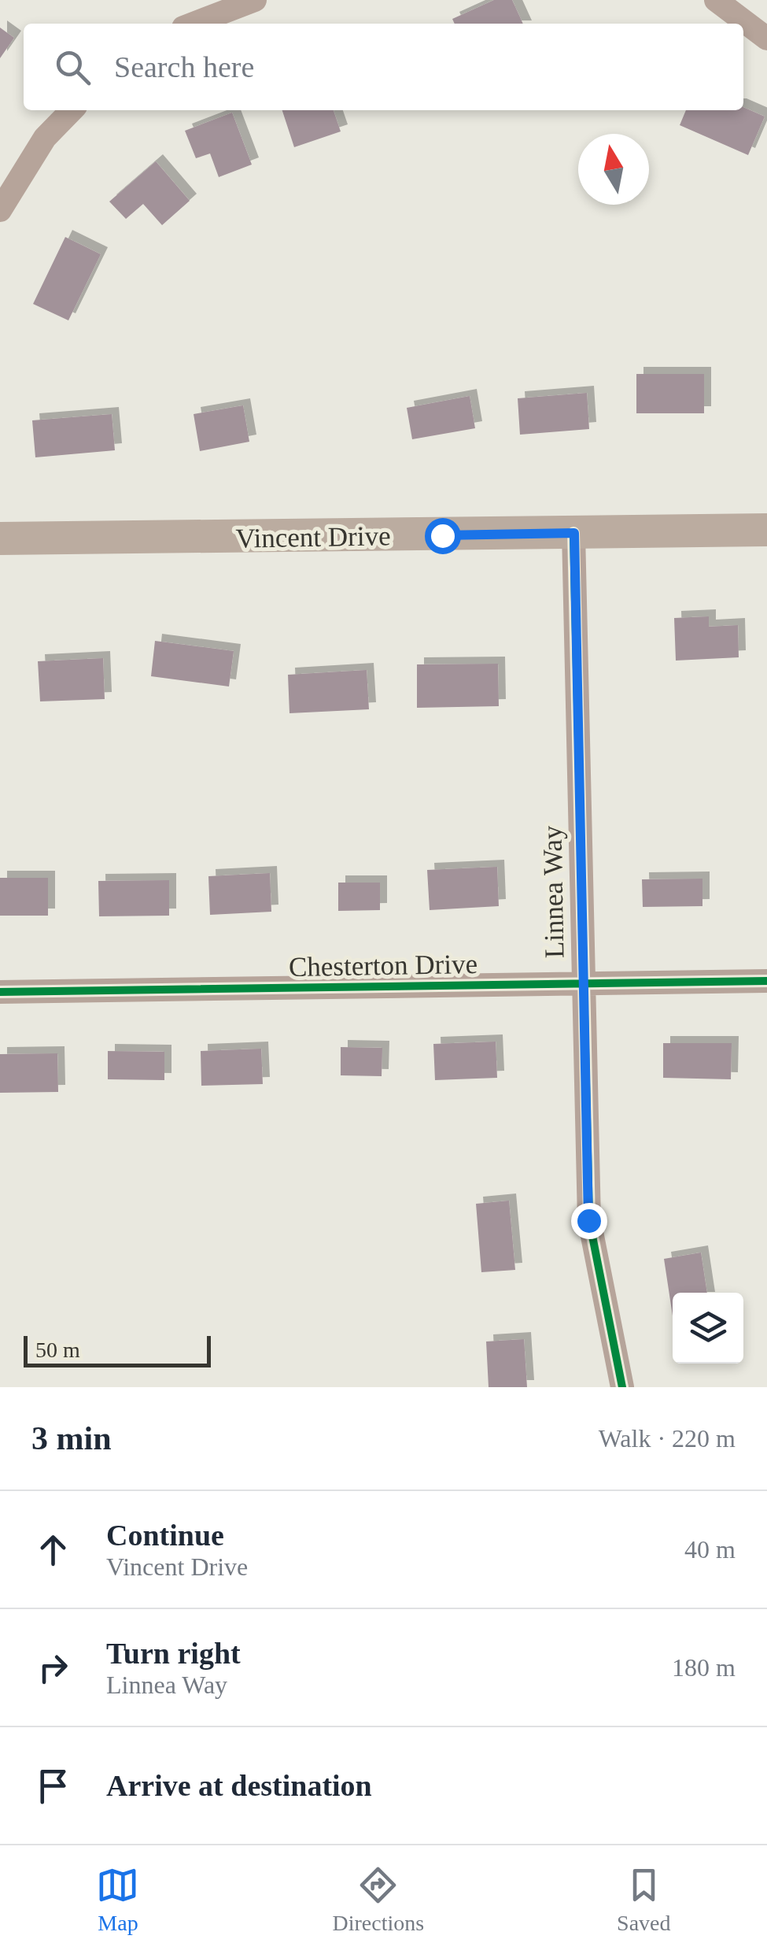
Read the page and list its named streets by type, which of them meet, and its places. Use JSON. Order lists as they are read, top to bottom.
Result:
{
  "streets": {
    "street": ["Vincent Drive", "Linnea Way", "Chesterton Drive"]
  },
  "crossings": [
    ["Vincent Drive", "Linnea Way"],
    ["Linnea Way", "Chesterton Drive"]
  ],
  "scale_bar": "50 m",
  "north": "top",
  "page": {
    "search": "Search here",
    "scale": "50 m",
    "heading": ["3 min", "Walk · 220 m"],
    "list": [
      ["Continue", "Vincent Drive", "40 m"],
      ["Turn right", "Linnea Way", "180 m"],
      "Arrive at destination"
    ],
    "nav": ["Map", "Directions", "Saved"]
  }
}
